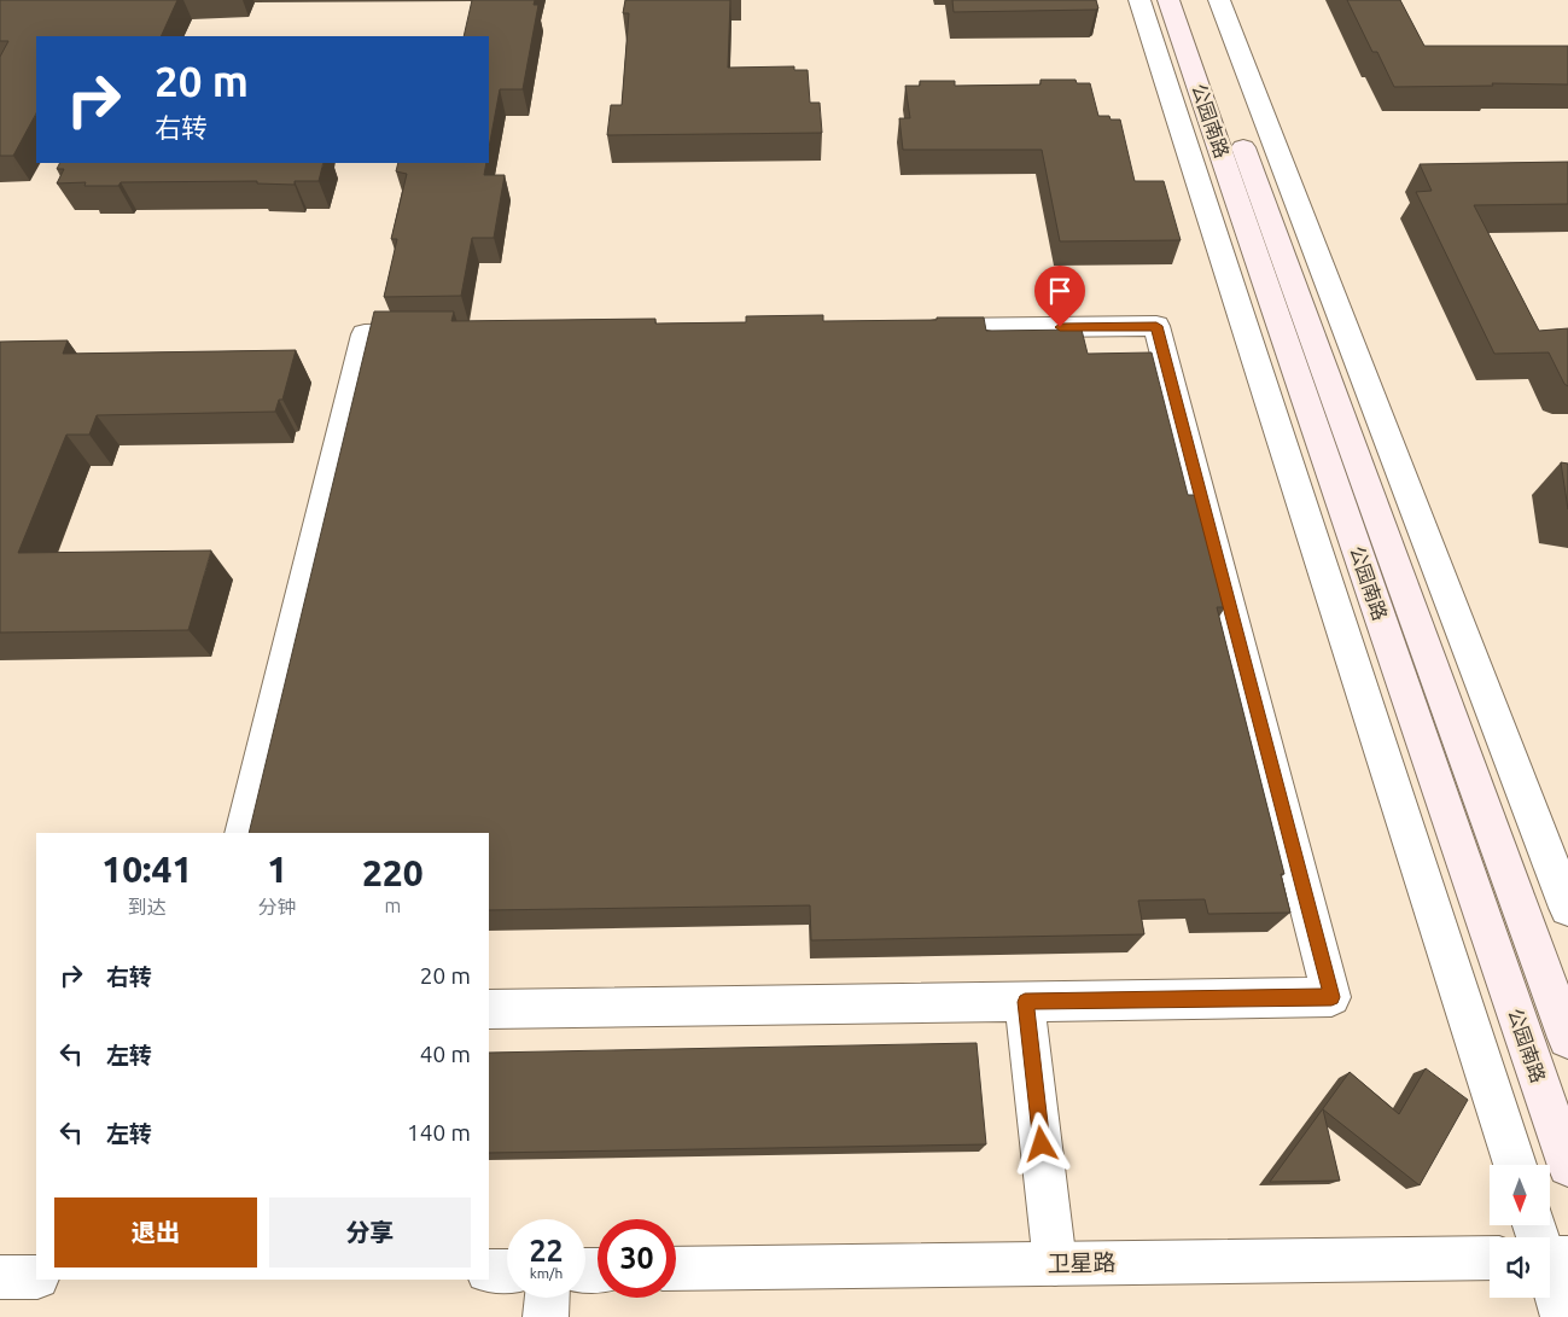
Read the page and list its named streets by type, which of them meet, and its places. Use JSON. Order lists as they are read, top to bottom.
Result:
{
  "streets": {
    "main road": ["公园南路"],
    "street": ["卫星路"]
  },
  "north": "bottom",
  "page": {
    "turn": ["20 m", "右转"],
    "eta": [
      "10:41",
      "到达",
      "1",
      "分钟",
      "220",
      "m"
    ],
    "list": [
      {
        "name": "右转",
        "value": "20 m"
      },
      {
        "name": "左转",
        "value": "40 m"
      },
      {
        "name": "左转",
        "value": "140 m"
      }
    ],
    "buttons": ["退出", "分享"],
    "speed": "22 km/h",
    "limit": "30"
  }
}
